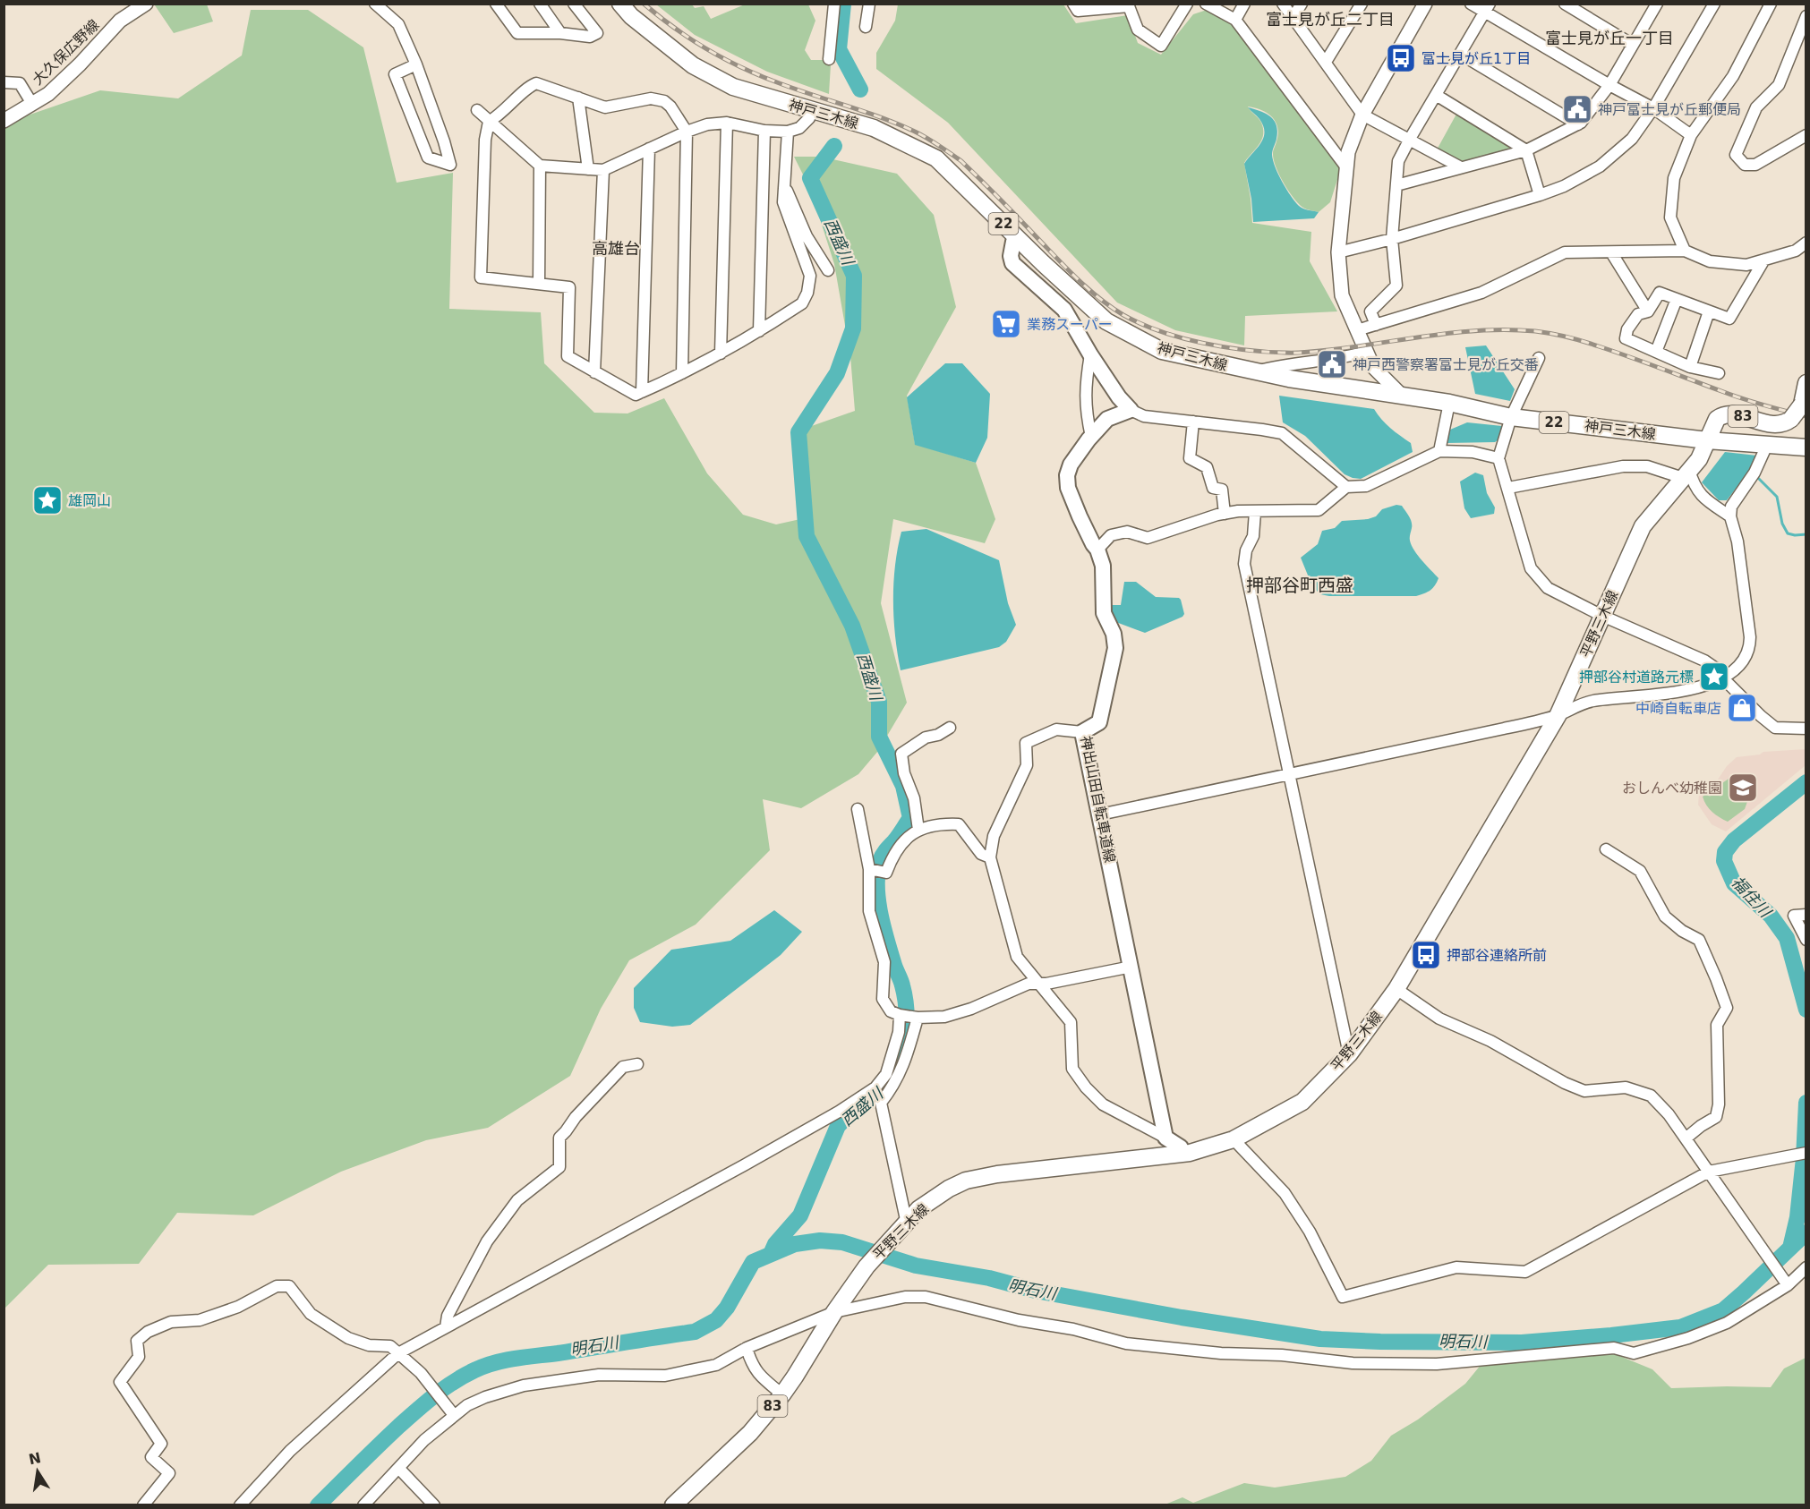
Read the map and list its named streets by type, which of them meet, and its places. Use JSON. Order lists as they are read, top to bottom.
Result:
{
  "streets": {
    "main road": [
      "神戸三木線",
      "22",
      "83",
      "平野三木線",
      "神出山田自転車道線"
    ],
    "street": ["大久保広野線"]
  },
  "crossings": [
    ["神戸三木線", "平野三木線"]
  ],
  "districts": [
    "富士見が丘二丁目",
    "富士見が丘一丁目",
    "高雄台",
    "押部谷町西盛"
  ],
  "water": ["西盛川", "福住川", "明石川"],
  "places": {
    "bus stop": ["富士見が丘1丁目", "押部谷連絡所前"],
    "public building": ["神戸富士見が丘郵便局", "神戸西警察署富士見が丘交番"],
    "supermarket": ["業務スーパー"],
    "place": ["雄岡山", "押部谷村道路元標"],
    "shop": ["中崎自転車店"],
    "school or university": ["おしんべ幼稚園"]
  },
  "north": "top"
}
